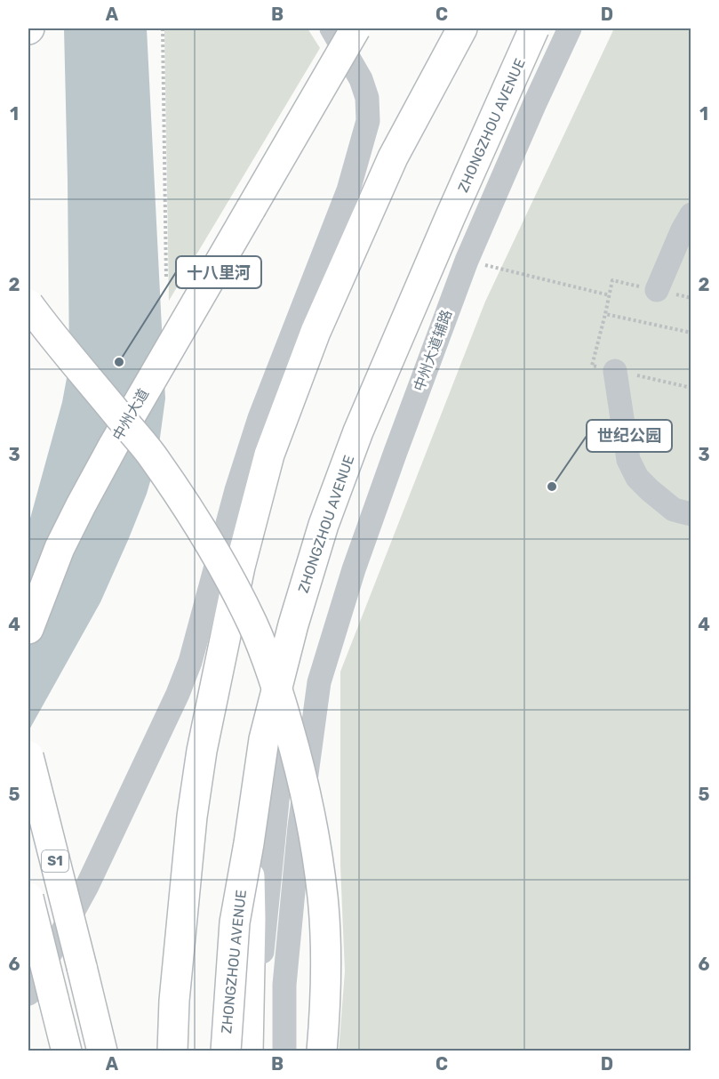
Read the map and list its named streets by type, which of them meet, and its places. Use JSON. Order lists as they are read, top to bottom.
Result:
{
  "streets": {
    "main road": ["ZHONGZHOU AVENUE", "S1"],
    "street": ["中州大道辅路"]
  },
  "places": ["十八里河", "世纪公园"],
  "grid": {
    "columns": [
      "A",
      "B",
      "C",
      "D"
    ],
    "rows": [
      "1",
      "2",
      "3",
      "4",
      "5",
      "6"
    ]
  }
}
